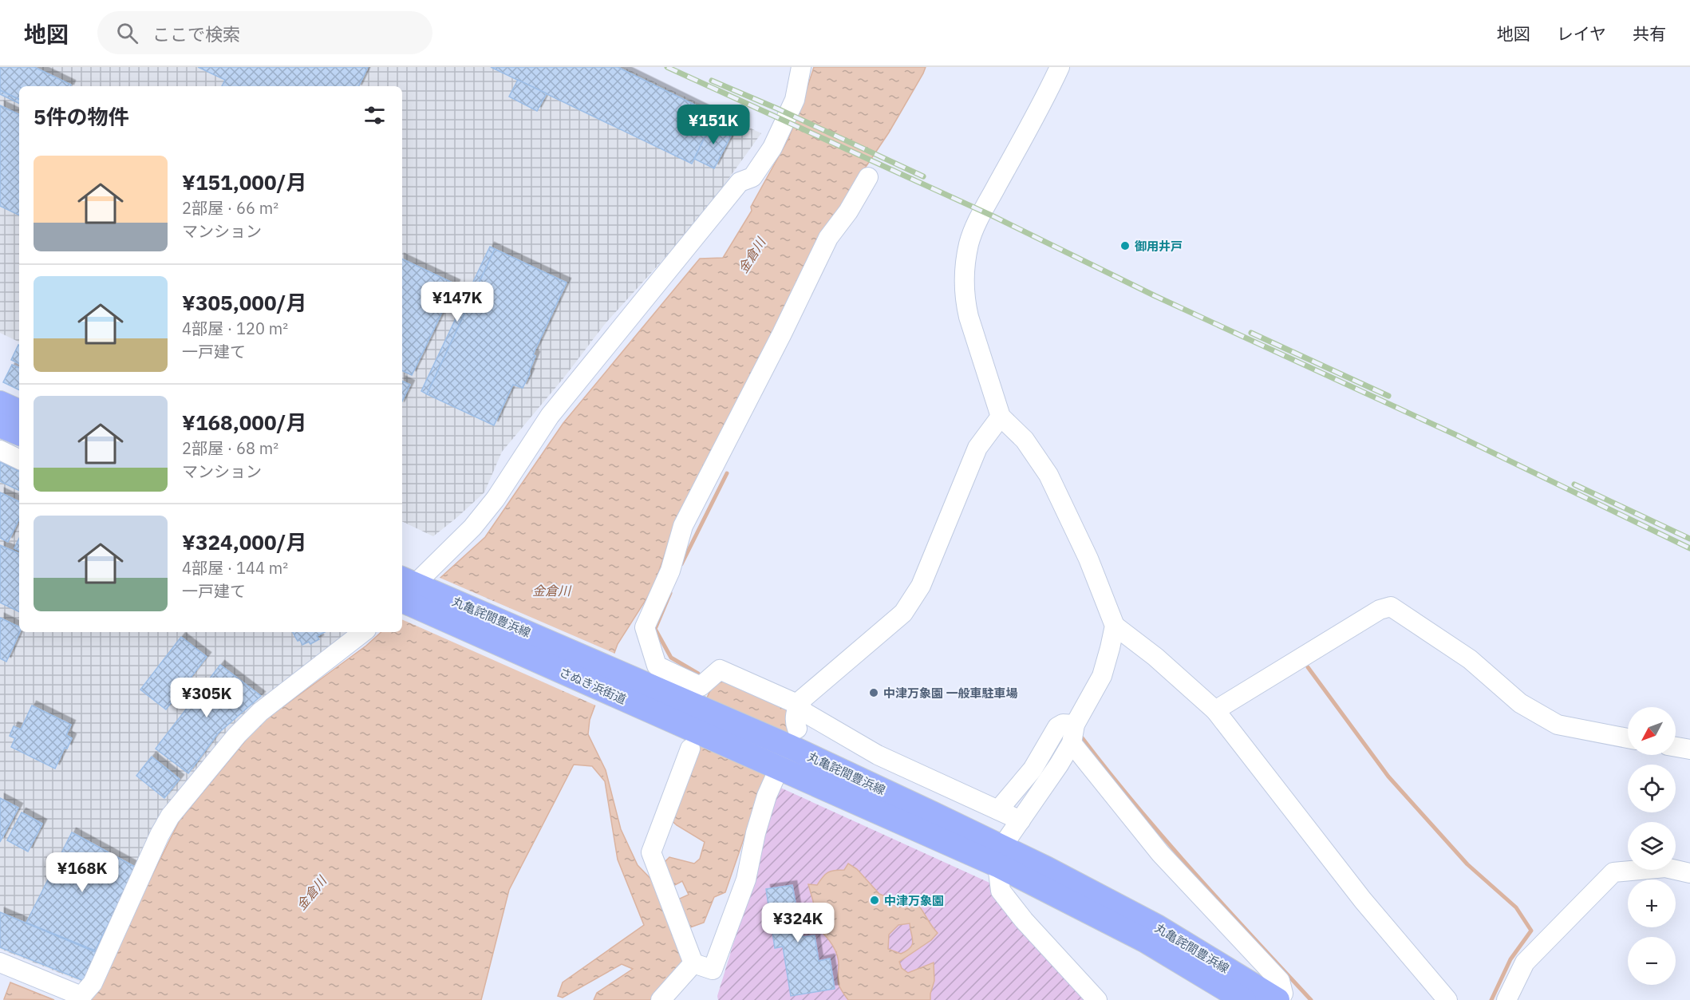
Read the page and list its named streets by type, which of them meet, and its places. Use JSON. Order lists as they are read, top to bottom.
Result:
{
  "streets": {
    "main road": ["丸亀詫間豊浜線", "さぬき浜街道"]
  },
  "crossings": [
    ["丸亀詫間豊浜線", "さぬき浜街道"]
  ],
  "water": ["金倉川"],
  "places": ["御用井戸", "中津万象園 一般車駐車場", "中津万象園"],
  "north": "bottom left",
  "page": {
    "header": "地図",
    "search": "ここで検索",
    "nav": ["地図", "レイヤ", "共有"],
    "heading": "5件の物件",
    "price": [
      "¥151K",
      "¥147K",
      "¥305K",
      "¥168K",
      "¥324K"
    ],
    "list": [
      {
        "name": "¥151,000/月",
        "note": "2部屋 · 66 m² · マンション"
      },
      {
        "name": "¥305,000/月",
        "note": "4部屋 · 120 m² · 一戸建て"
      },
      {
        "name": "¥168,000/月",
        "note": "2部屋 · 68 m² · マンション"
      },
      {
        "name": "¥324,000/月",
        "note": "4部屋 · 144 m² · 一戸建て"
      }
    ],
    "map_buttons": ["+", "−"]
  }
}
